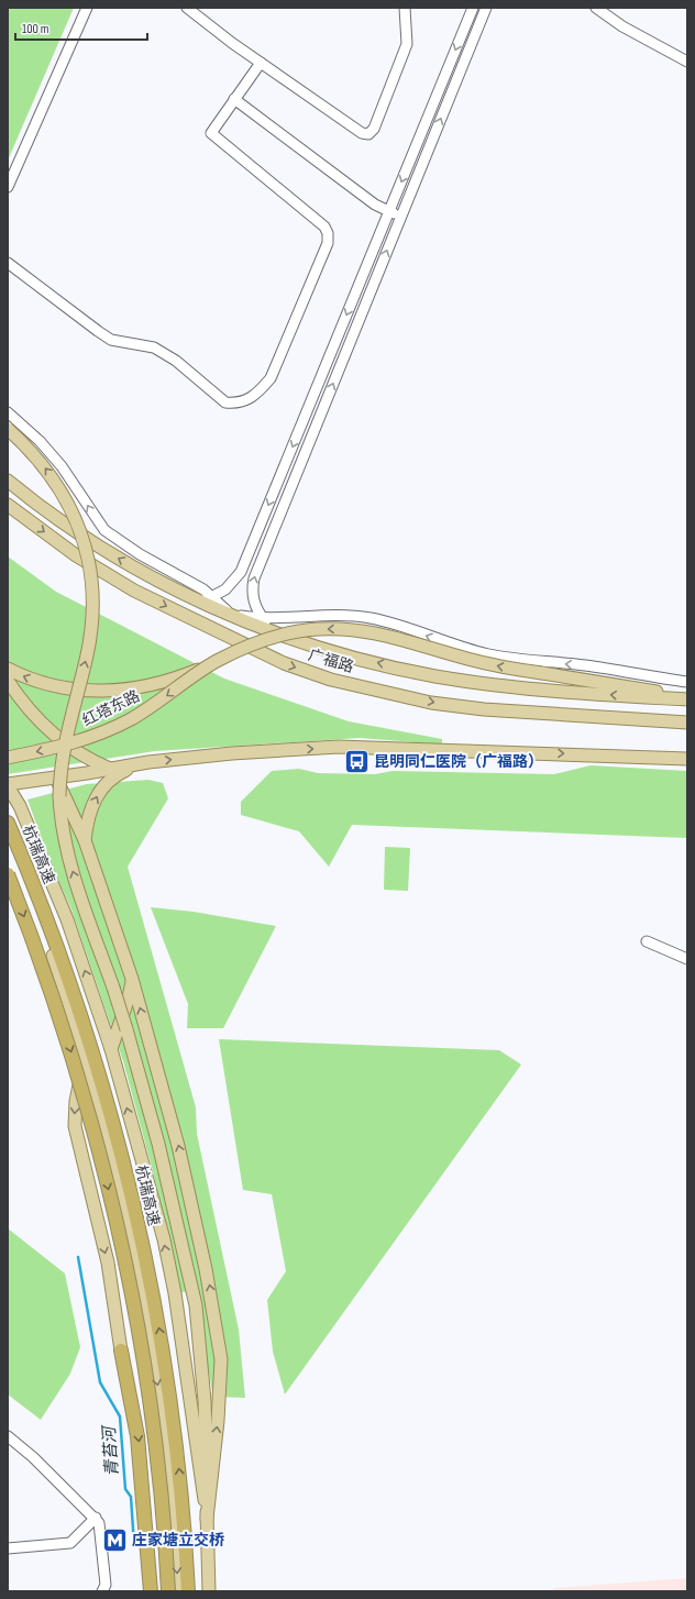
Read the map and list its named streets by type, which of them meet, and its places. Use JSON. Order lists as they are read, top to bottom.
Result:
{
  "streets": {
    "highway": ["杭瑞高速"],
    "main road": ["广福路", "红塔东路"]
  },
  "water": ["青苔河"],
  "places": {
    "bus stop": ["昆明同仁医院（广福路）"],
    "metro station": ["庄家塘立交桥"]
  },
  "scale_bar": "100 m"
}
